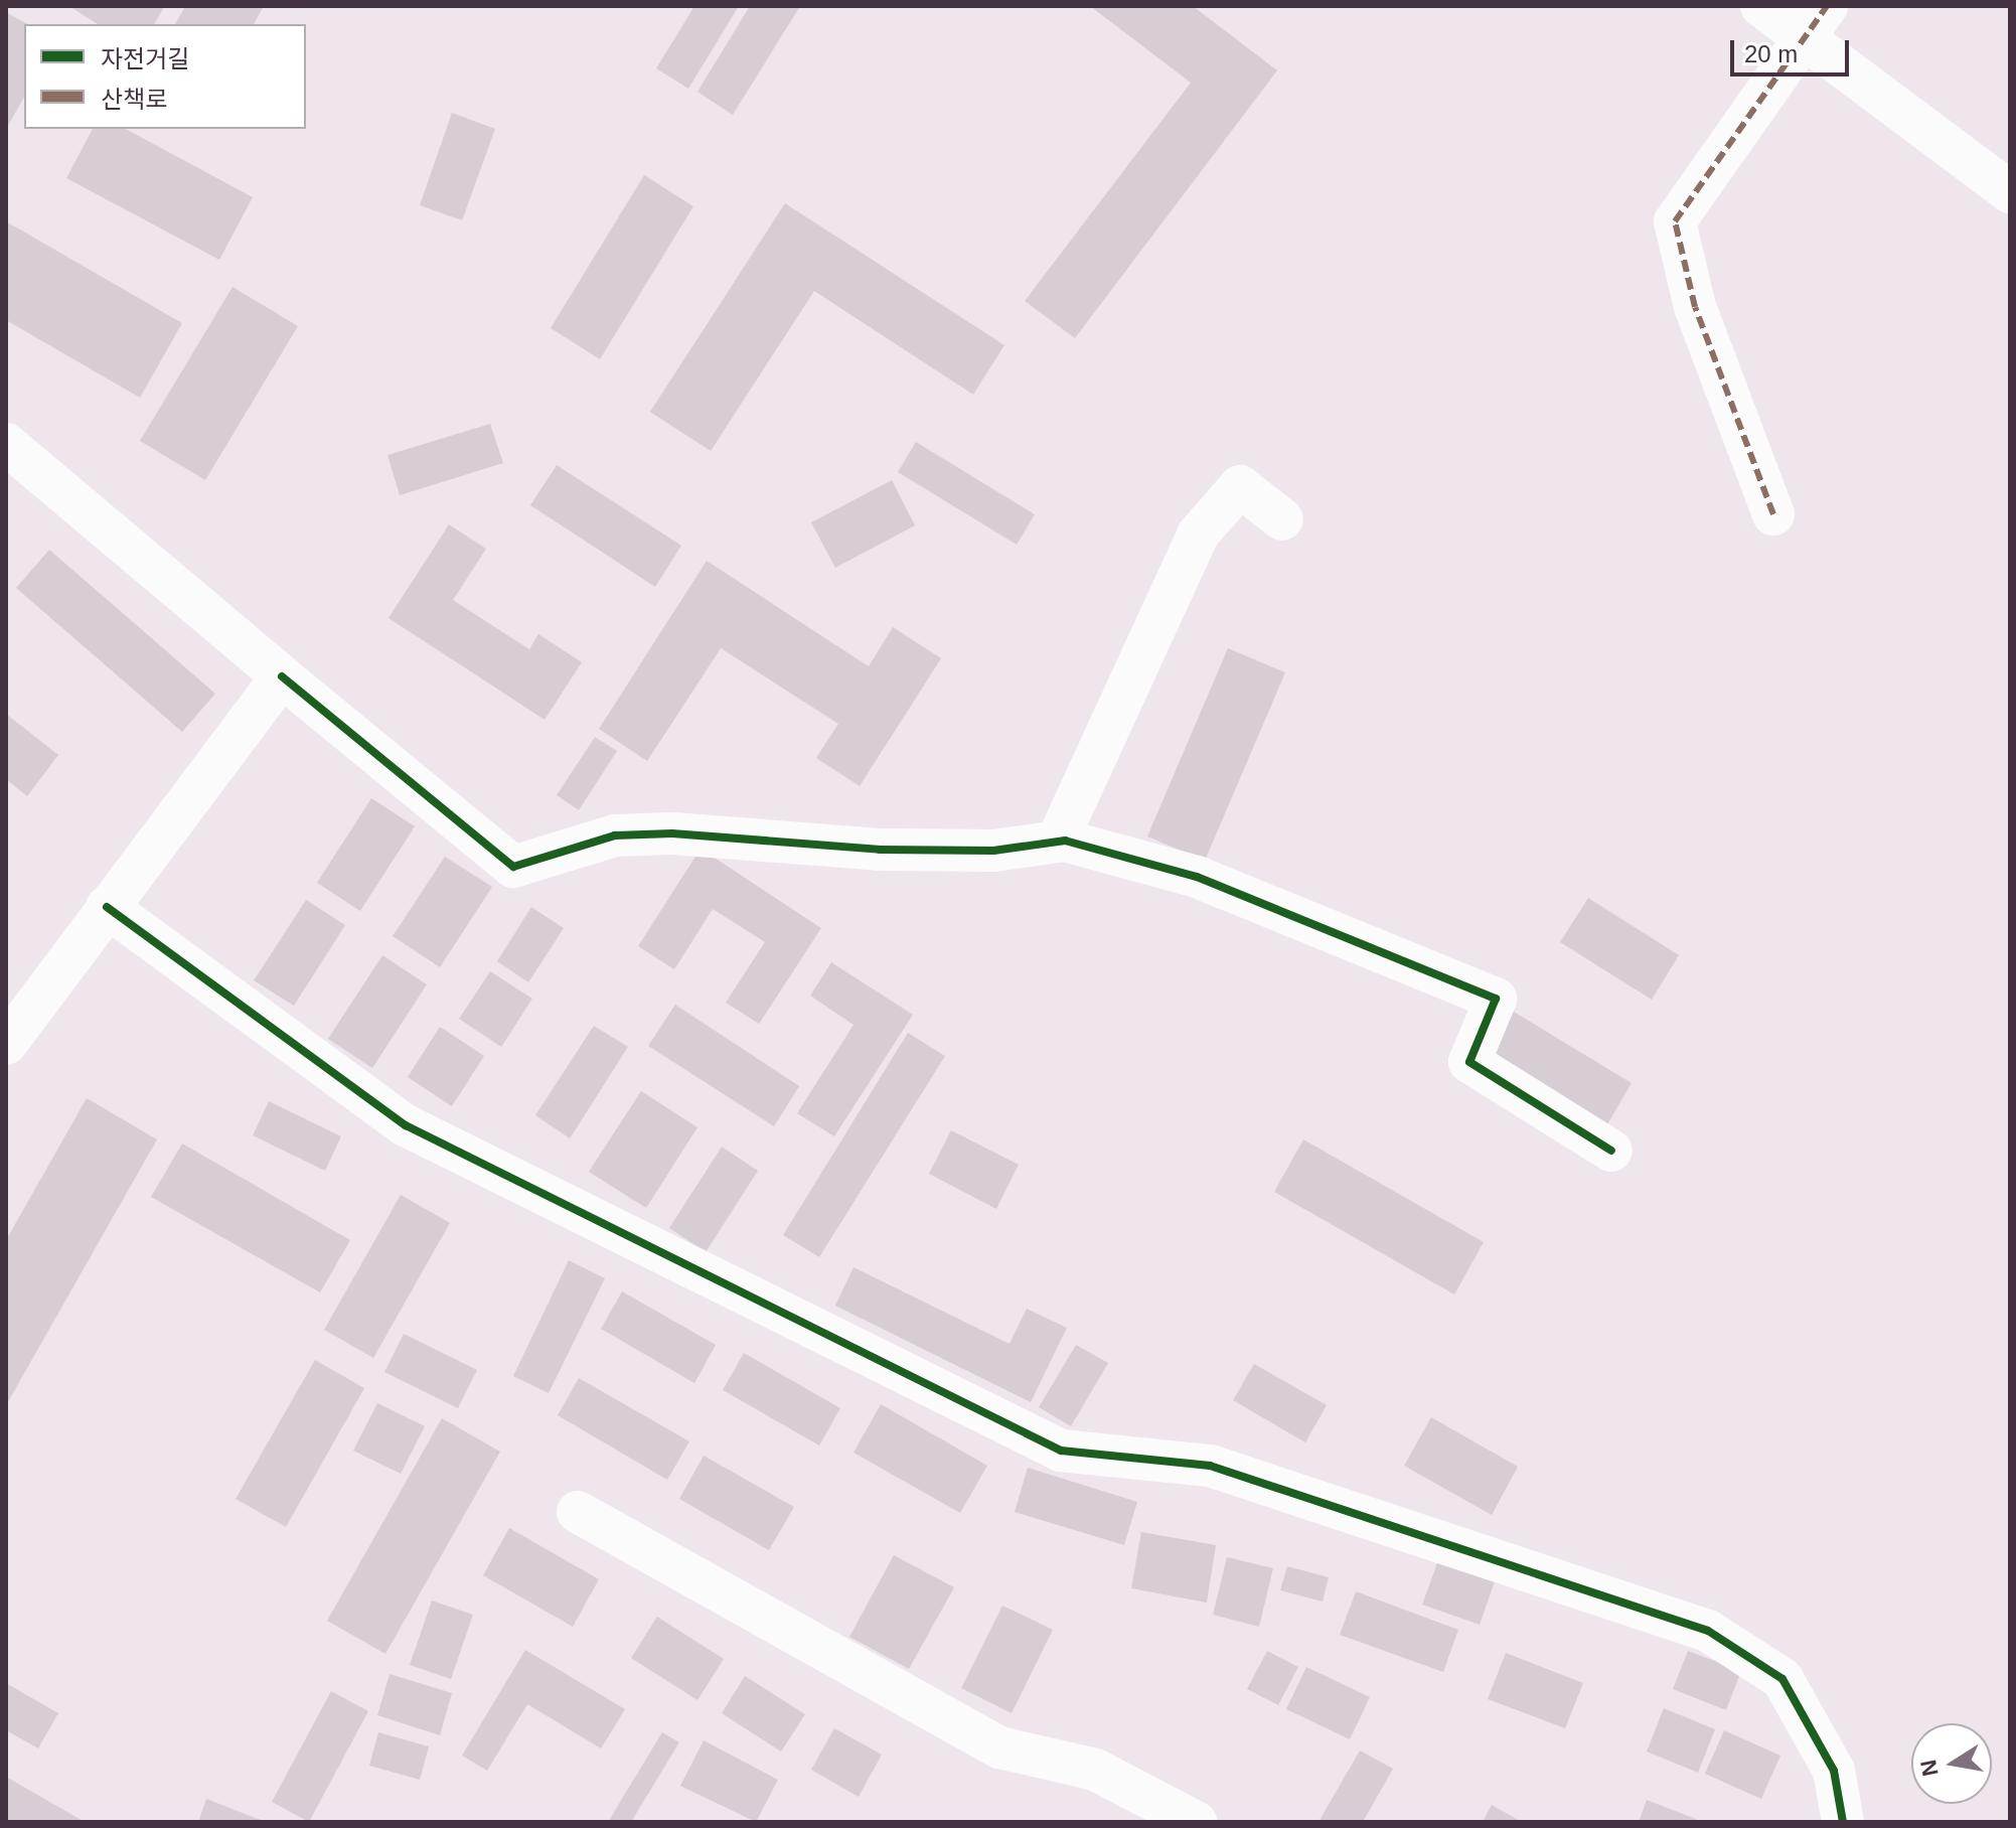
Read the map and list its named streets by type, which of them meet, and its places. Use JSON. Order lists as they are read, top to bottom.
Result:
{
  "legend": ["자전거길", "산책로"],
  "scale_bar": "20 m",
  "north": "left"
}
